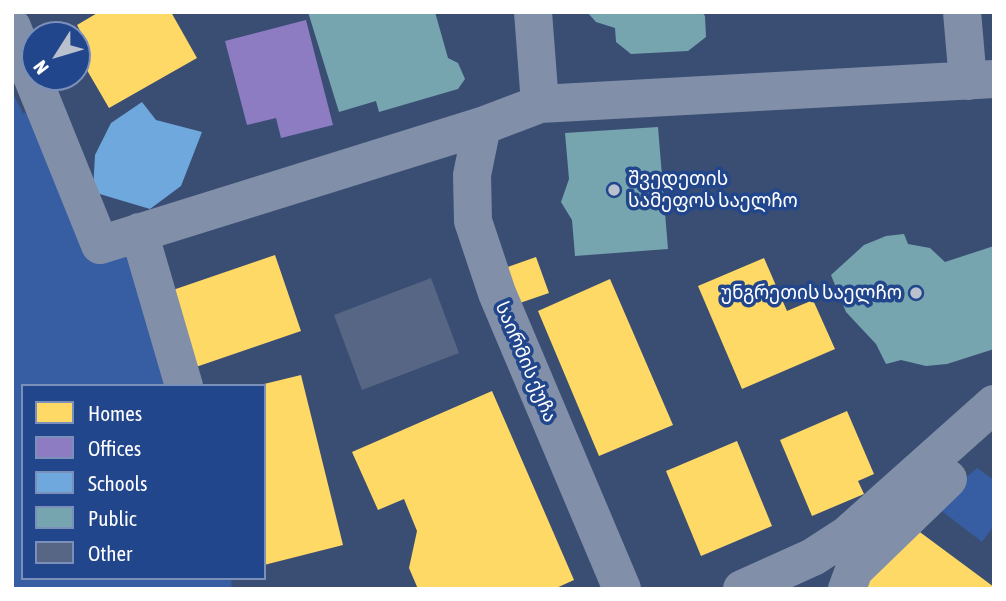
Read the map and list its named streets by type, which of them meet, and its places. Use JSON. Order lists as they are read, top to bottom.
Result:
{
  "streets": {
    "street": ["საირმის ქუჩა"]
  },
  "places": ["შვედეთის სამეფოს საელჩო", "უნგრეთის საელჩო"],
  "legend": [
    "Homes",
    "Offices",
    "Schools",
    "Public",
    "Other"
  ],
  "north": "bottom left"
}
